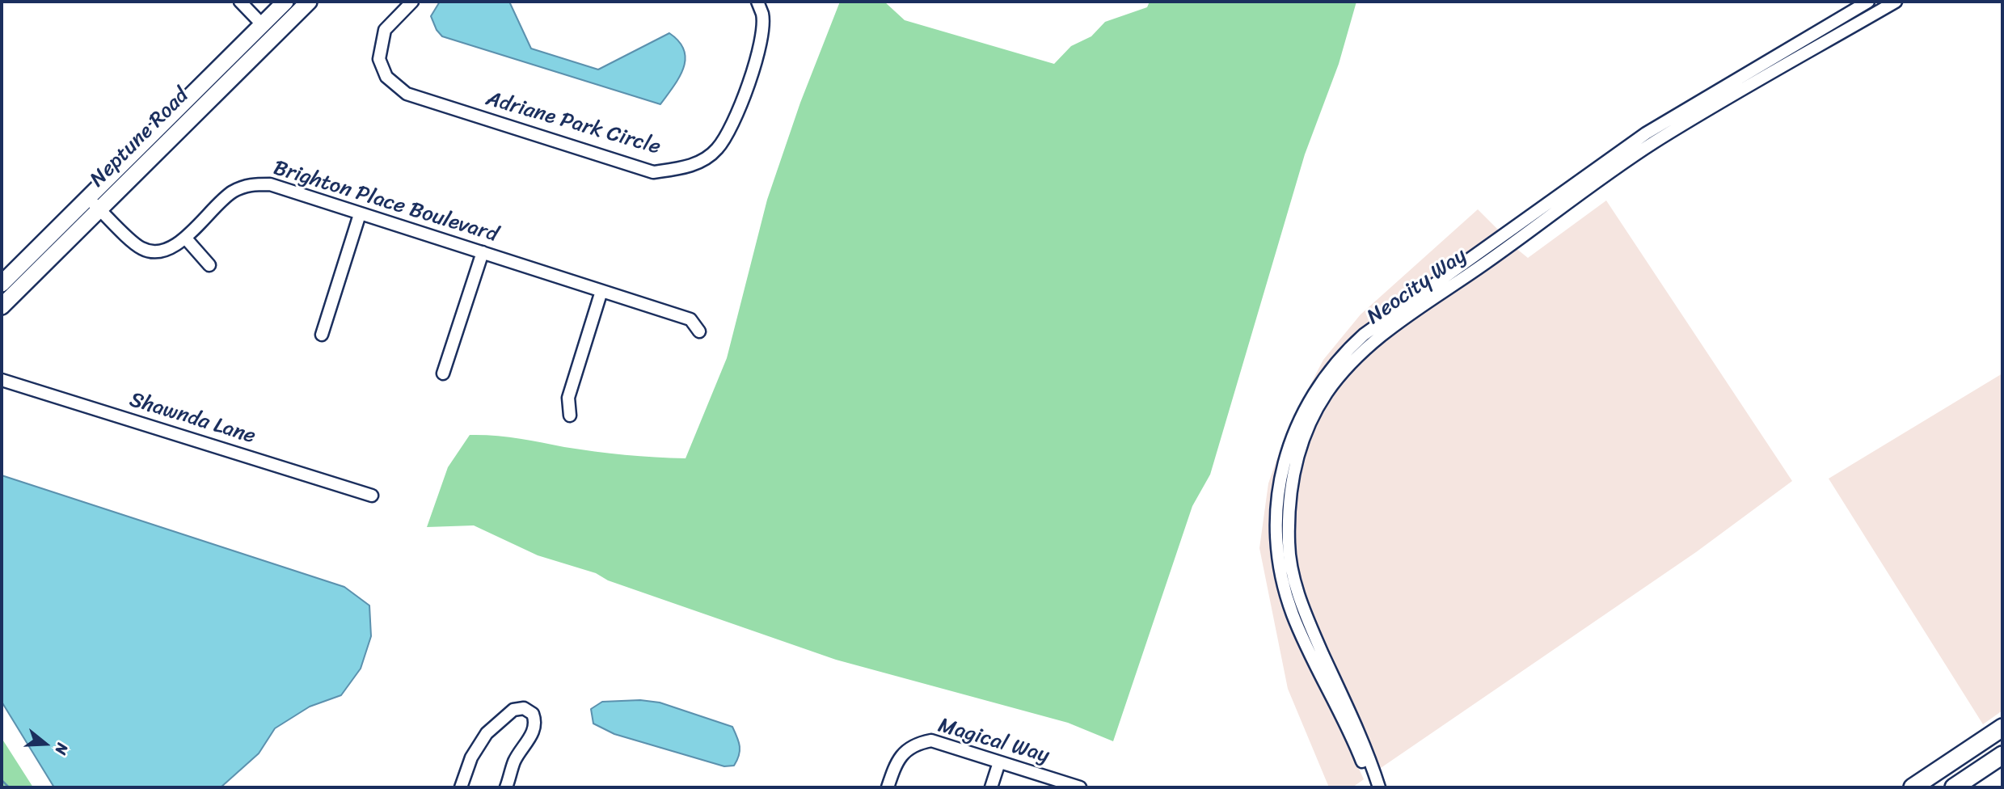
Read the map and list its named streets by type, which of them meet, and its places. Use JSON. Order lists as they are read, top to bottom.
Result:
{
  "streets": {
    "main road": ["Neptune Road"],
    "street": [
      "Adriane Park Circle",
      "Brighton Place Boulevard",
      "Neocity Way",
      "Shawnda Lane",
      "Magical Way"
    ]
  },
  "crossings": [
    ["Neptune Road", "Brighton Place Boulevard"]
  ],
  "north": "right"
}
